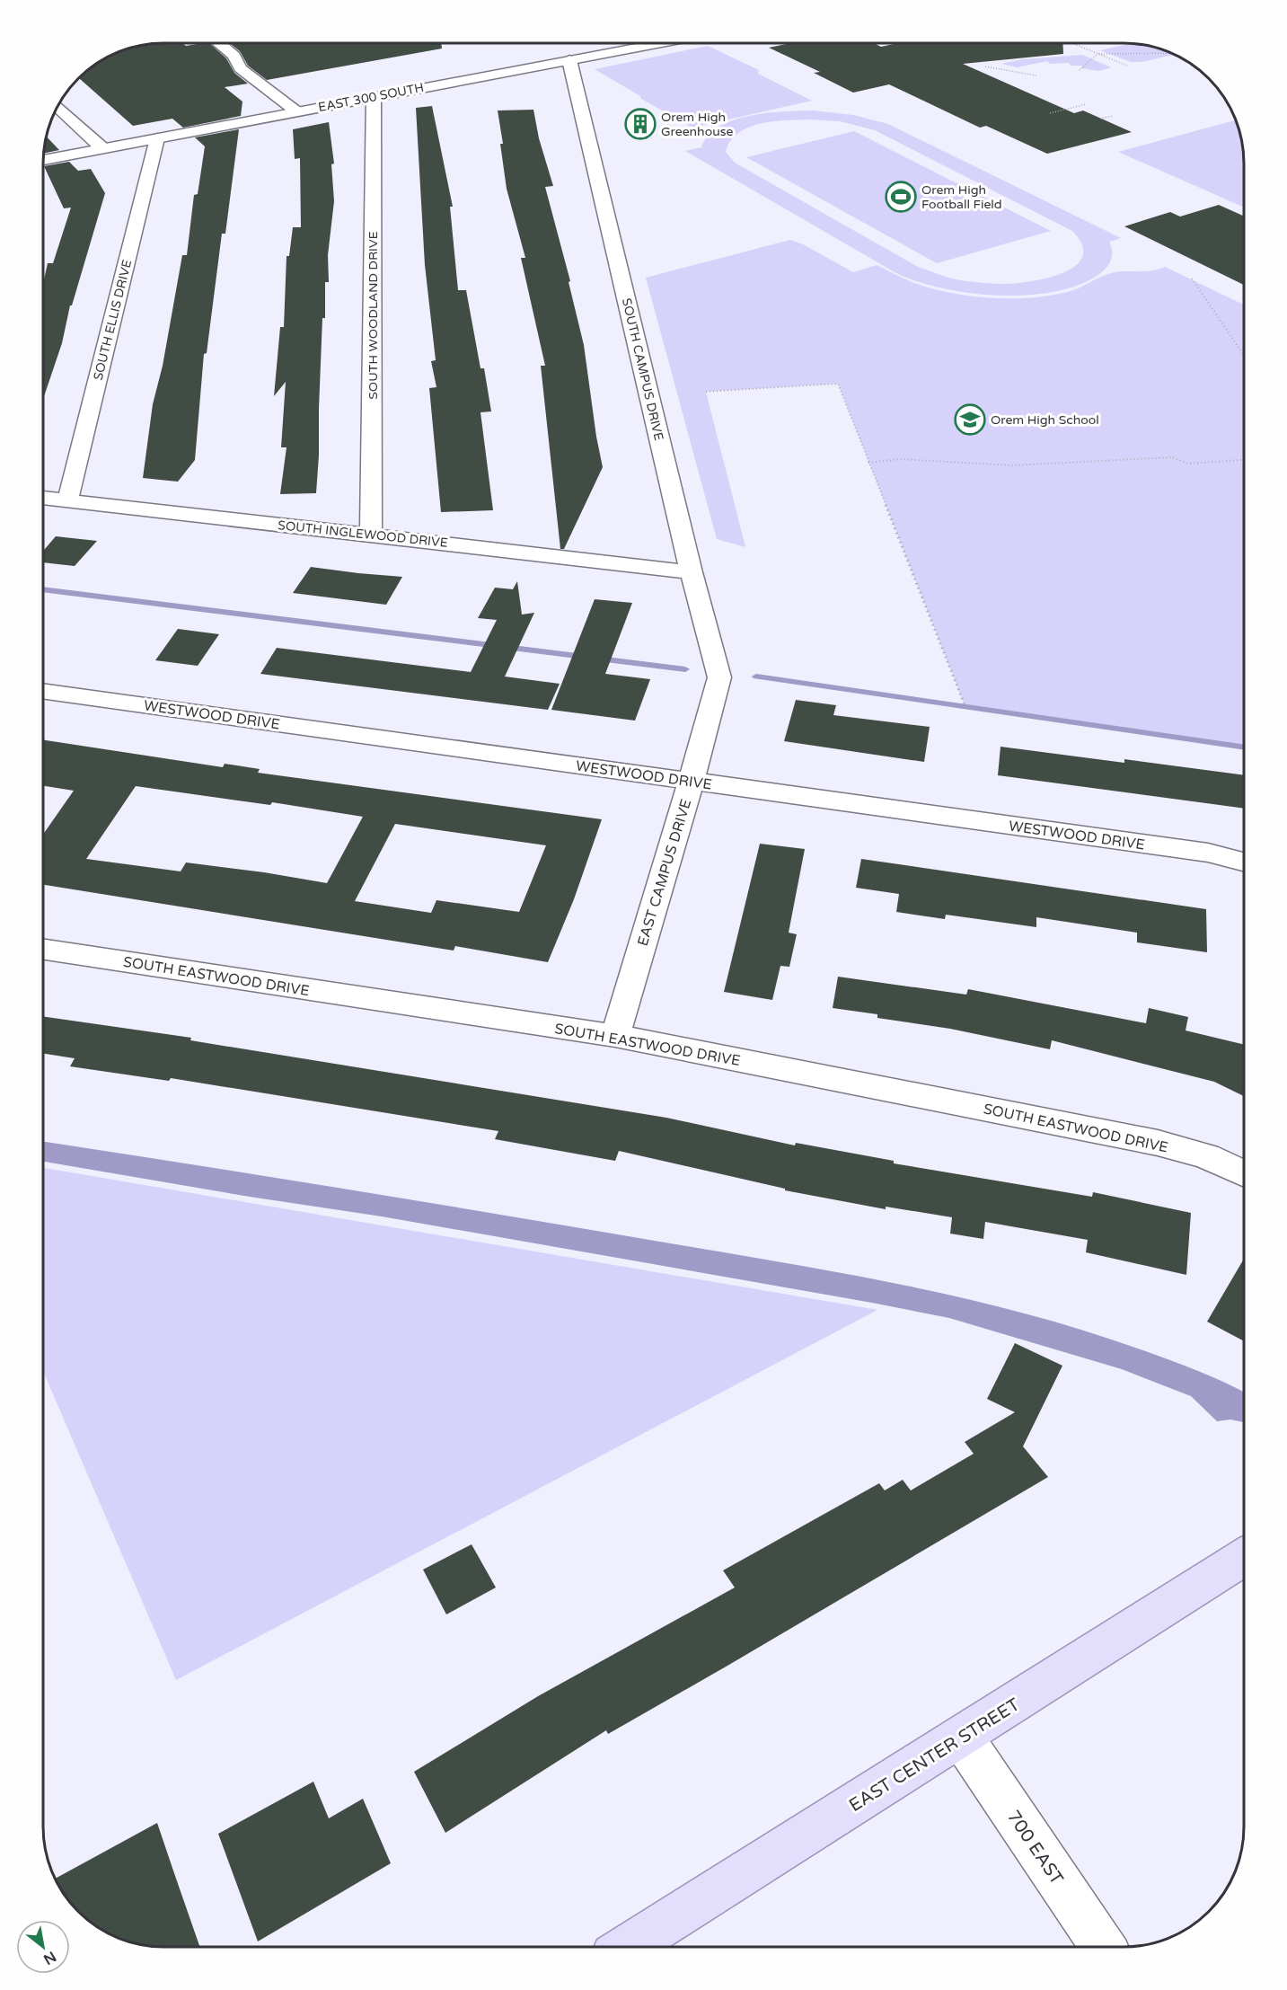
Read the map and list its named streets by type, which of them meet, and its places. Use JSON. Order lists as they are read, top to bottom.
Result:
{
  "streets": {
    "main road": ["EAST CENTER STREET"],
    "street": [
      "EAST 300 SOUTH",
      "SOUTH WOODLAND DRIVE",
      "SOUTH ELLIS DRIVE",
      "SOUTH CAMPUS DRIVE",
      "SOUTH INGLEWOOD DRIVE",
      "WESTWOOD DRIVE",
      "EAST CAMPUS DRIVE",
      "SOUTH EASTWOOD DRIVE",
      "700 EAST"
    ]
  },
  "crossings": [
    ["EAST 300 SOUTH", "SOUTH WOODLAND DRIVE"],
    ["EAST 300 SOUTH", "SOUTH ELLIS DRIVE"],
    ["EAST 300 SOUTH", "SOUTH CAMPUS DRIVE"],
    ["SOUTH WOODLAND DRIVE", "SOUTH INGLEWOOD DRIVE"],
    ["SOUTH ELLIS DRIVE", "SOUTH INGLEWOOD DRIVE"],
    ["SOUTH CAMPUS DRIVE", "SOUTH INGLEWOOD DRIVE"],
    ["SOUTH CAMPUS DRIVE", "EAST CAMPUS DRIVE"],
    ["WESTWOOD DRIVE", "EAST CAMPUS DRIVE"],
    ["EAST CAMPUS DRIVE", "SOUTH EASTWOOD DRIVE"],
    ["EAST CENTER STREET", "700 EAST"]
  ],
  "places": {
    "building": ["Orem High Greenhouse"],
    "sports": ["Orem High Football Field"],
    "school or university": ["Orem High School"]
  },
  "north": "bottom right"
}
